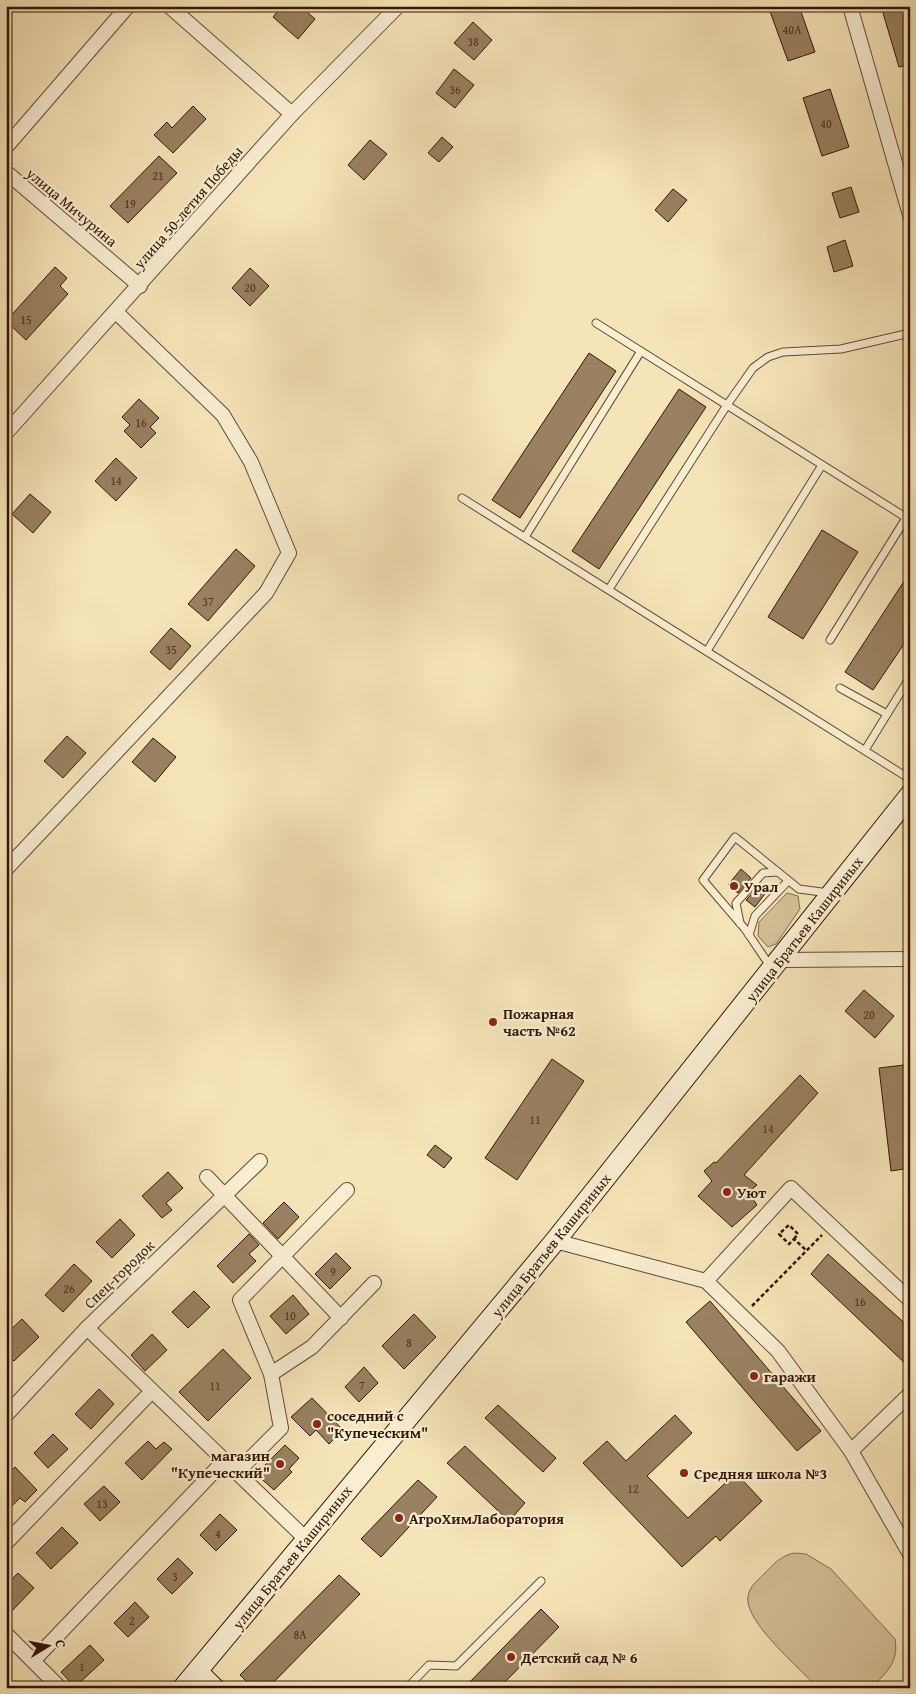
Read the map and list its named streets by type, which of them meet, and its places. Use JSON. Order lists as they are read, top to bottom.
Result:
{
  "streets": {
    "main road": ["улица Братьев Кашириных"],
    "street": ["улица Мичурина", "улица 50-летия Победы", "Спец-городок"]
  },
  "crossings": [
    ["улица Мичурина", "улица 50-летия Победы"]
  ],
  "places": [
    "Урал",
    "Пожарная часть №62",
    "Уют",
    "гаражи",
    "соседний с \"Купеческим\"",
    "магазин \"Купеческий\"",
    "Средняя школа №3",
    "АгроХимЛаборатория",
    "Детский сад № 6"
  ],
  "house_numbers": [
    "40А",
    "38",
    "36",
    "40",
    "21",
    "19",
    "20",
    "15",
    "16",
    "14",
    "37",
    "35",
    "20",
    "11",
    "14",
    "9",
    "26",
    "16",
    "10",
    "8",
    "11",
    "7",
    "12",
    "13",
    "4",
    "3",
    "2",
    "8А",
    "1"
  ],
  "north": "right"
}
